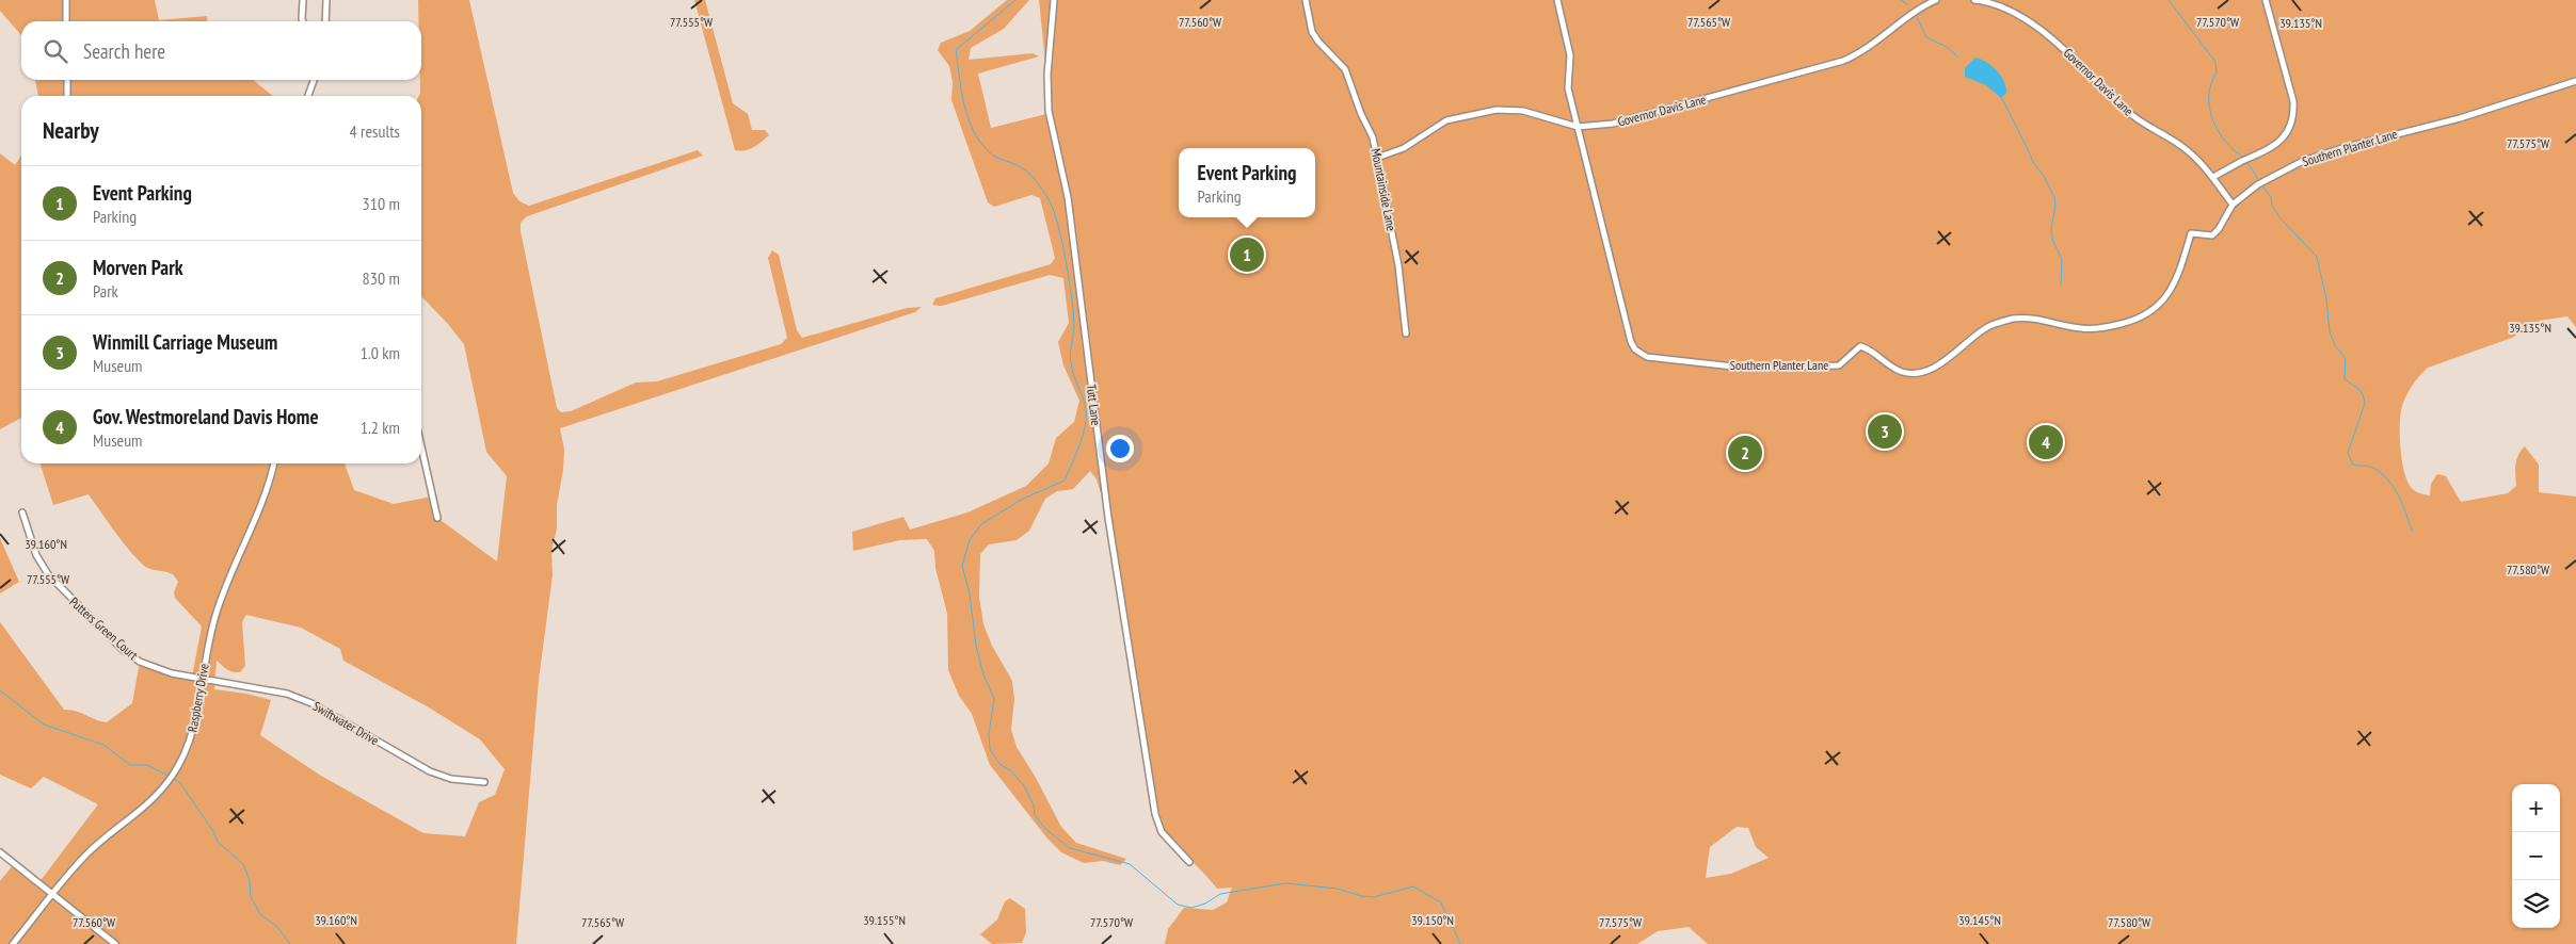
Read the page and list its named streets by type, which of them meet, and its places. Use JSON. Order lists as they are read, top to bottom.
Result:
{
  "streets": {
    "street": [
      "Governor Davis Lane",
      "Southern Planter Lane",
      "Mountainside Lane",
      "Tutt Lane",
      "Putters Green Court",
      "Raspberry Drive",
      "Swiftwater Drive"
    ]
  },
  "crossings": [
    ["Governor Davis Lane", "Southern Planter Lane"],
    ["Governor Davis Lane", "Mountainside Lane"],
    ["Putters Green Court", "Raspberry Drive"],
    ["Putters Green Court", "Swiftwater Drive"],
    ["Raspberry Drive", "Swiftwater Drive"]
  ],
  "page": {
    "search": "Search here",
    "heading": ["Nearby", "4 results"],
    "popup": ["Event Parking", "Parking"],
    "list": [
      {
        "mark": "1",
        "name": "Event Parking",
        "note": "Parking",
        "value": "310 m"
      },
      {
        "mark": "2",
        "name": "Morven Park",
        "note": "Park",
        "value": "830 m"
      },
      {
        "mark": "3",
        "name": "Winmill Carriage Museum",
        "note": "Museum",
        "value": "1.0 km"
      },
      {
        "mark": "4",
        "name": "Gov. Westmoreland Davis Home",
        "note": "Museum",
        "value": "1.2 km"
      }
    ],
    "pins": [
      "1",
      "3",
      "4",
      "2"
    ],
    "map_buttons": ["+", "−"]
  },
  "coordinates": [
    "77.555°W",
    "77.560°W",
    "77.565°W",
    "77.570°W",
    "39.135°N",
    "77.575°W",
    "39.160°N",
    "77.580°W",
    "39.155°N",
    "39.150°N",
    "39.145°N"
  ]
}
